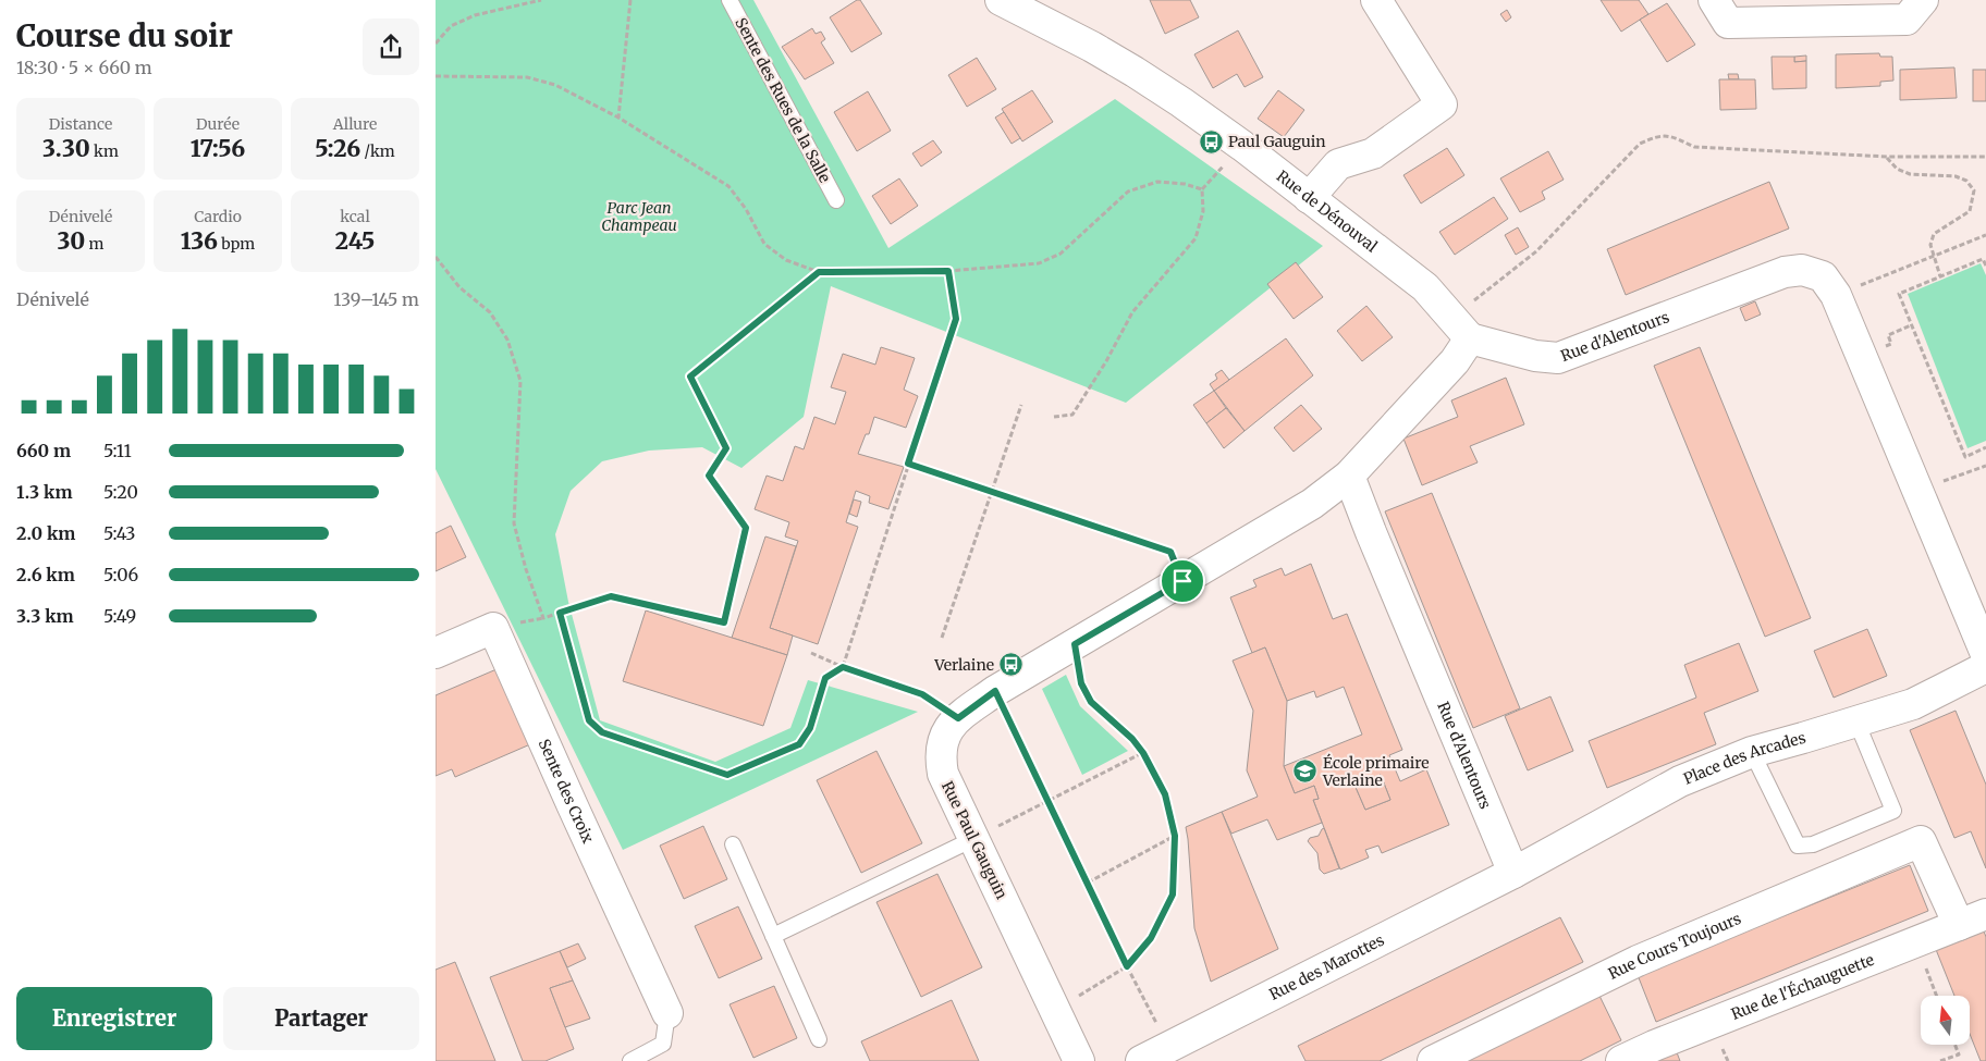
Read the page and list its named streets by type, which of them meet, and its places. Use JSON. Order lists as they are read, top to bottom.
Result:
{
  "streets": {
    "street": [
      "Rue de Dénouval",
      "Rue d'Alentours",
      "Place des Arcades",
      "Sente des Croix",
      "Rue Paul Gauguin",
      "Rue Cours Toujours",
      "Rue des Marottes",
      "Rue de l'Échauguette"
    ],
    "lane": ["Sente des Rues de la Salle"]
  },
  "crossings": [
    ["Rue de Dénouval", "Rue d'Alentours"],
    ["Rue d'Alentours", "Place des Arcades"],
    ["Rue d'Alentours", "Rue Paul Gauguin"],
    ["Rue d'Alentours", "Rue des Marottes"],
    ["Place des Arcades", "Rue des Marottes"],
    ["Rue Cours Toujours", "Rue de l'Échauguette"]
  ],
  "parks": ["Parc Jean Champeau"],
  "places": {
    "bus stop": ["Paul Gauguin", "Verlaine"],
    "school or university": ["École primaire Verlaine"]
  },
  "north": "top",
  "page": {
    "heading": ["Course du soir", "18:30 · 5 × 660 m"],
    "stats": [
      ["Distance", "3.30 km"],
      ["Durée", "17:56"],
      ["Allure", "5:26 /km"],
      ["Dénivelé", "30 m"],
      ["Cardio", "136 bpm"],
      ["kcal", "245"]
    ],
    "chart": ["Dénivelé", "139–145 m"],
    "list": [
      {
        "name": "660 m",
        "note": "5:11"
      },
      {
        "name": "1.3 km",
        "note": "5:20"
      },
      {
        "name": "2.0 km",
        "note": "5:43"
      },
      {
        "name": "2.6 km",
        "note": "5:06"
      },
      {
        "name": "3.3 km",
        "note": "5:49"
      }
    ],
    "buttons": ["Enregistrer", "Partager"]
  }
}
